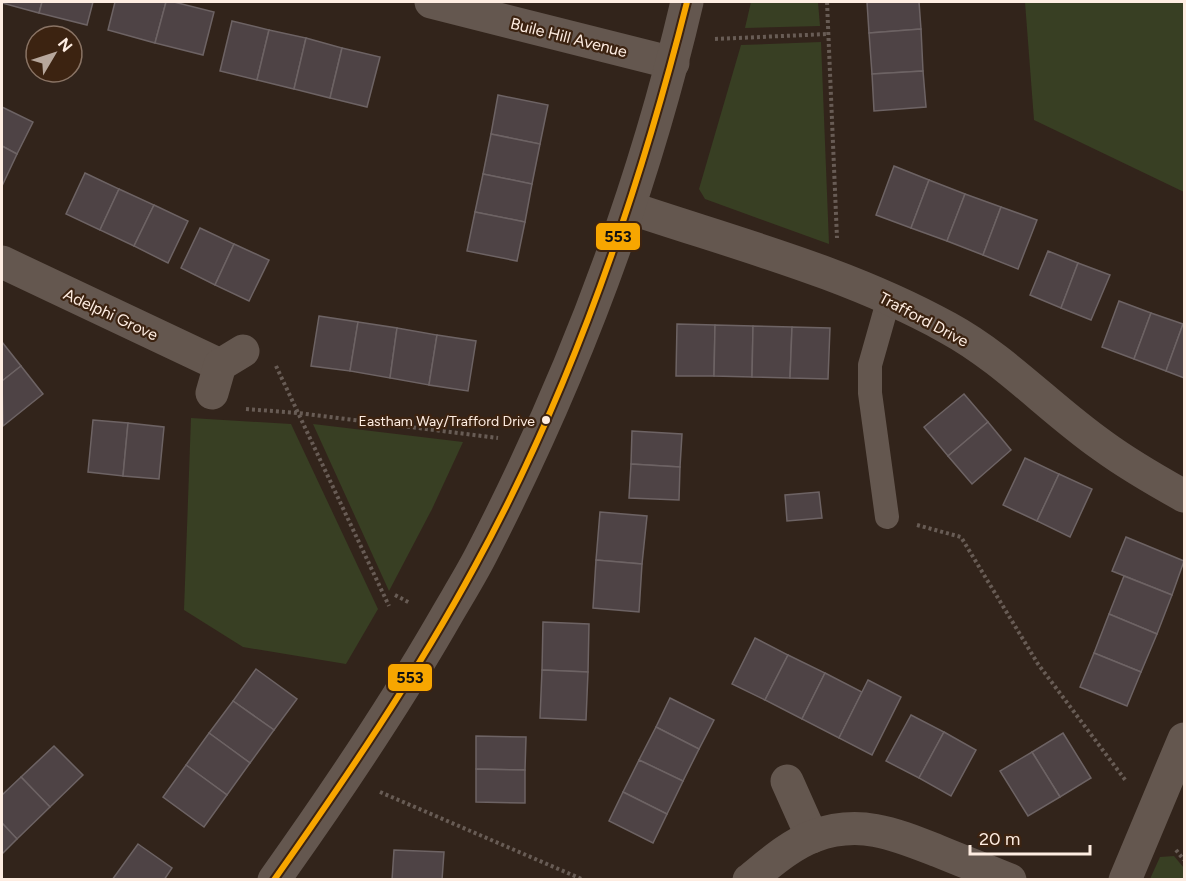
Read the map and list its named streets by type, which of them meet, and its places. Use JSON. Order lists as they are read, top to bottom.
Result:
{
  "streets": {
    "street": ["Buile Hill Avenue", "Adelphi Grove", "Trafford Drive"]
  },
  "places": ["Eastham Way/Trafford Drive"],
  "lines": ["transit line 553"],
  "scale_bar": "20 m",
  "north": "top right"
}
